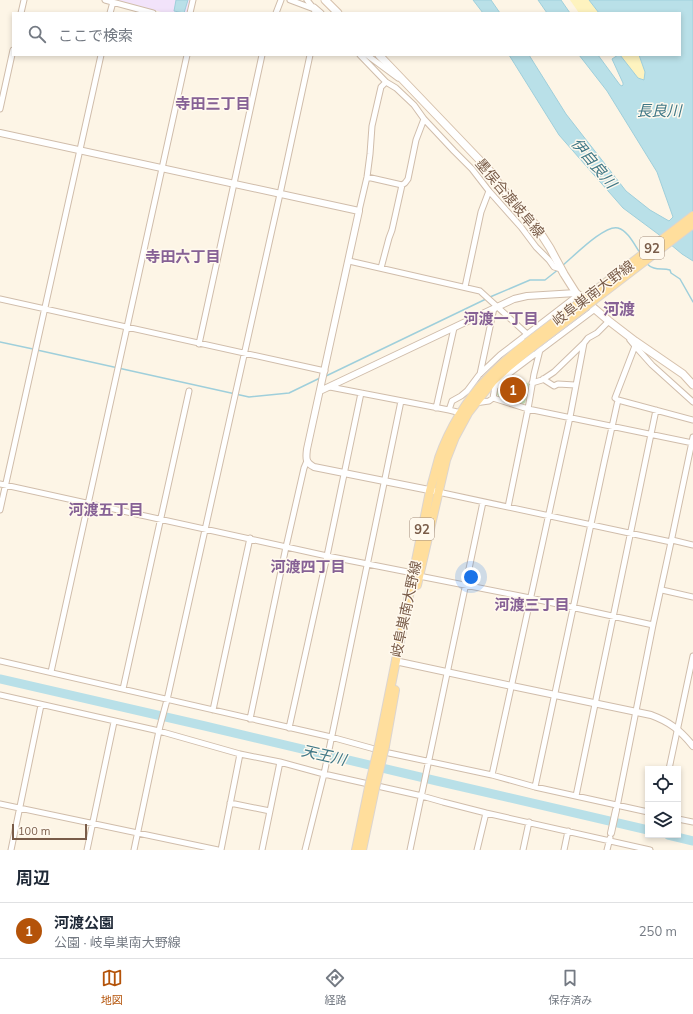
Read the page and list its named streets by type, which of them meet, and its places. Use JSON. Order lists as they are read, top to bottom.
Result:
{
  "streets": {
    "main road": ["墨俣合渡岐阜線", "92", "岐阜巣南大野線"]
  },
  "districts": [
    "寺田三丁目",
    "寺田六丁目",
    "河渡",
    "河渡一丁目",
    "河渡五丁目",
    "河渡四丁目",
    "河渡三丁目"
  ],
  "water": ["長良川", "伊自良川", "天王川"],
  "scale_bar": "100 m",
  "page": {
    "search": "ここで検索",
    "pins": "1",
    "scale": "100 m",
    "heading": "周辺",
    "list": [
      {
        "mark": "1",
        "name": "河渡公園",
        "note": "公園 · 岐阜巣南大野線",
        "value": "250 m"
      }
    ],
    "nav": ["地図", "経路", "保存済み"]
  }
}
